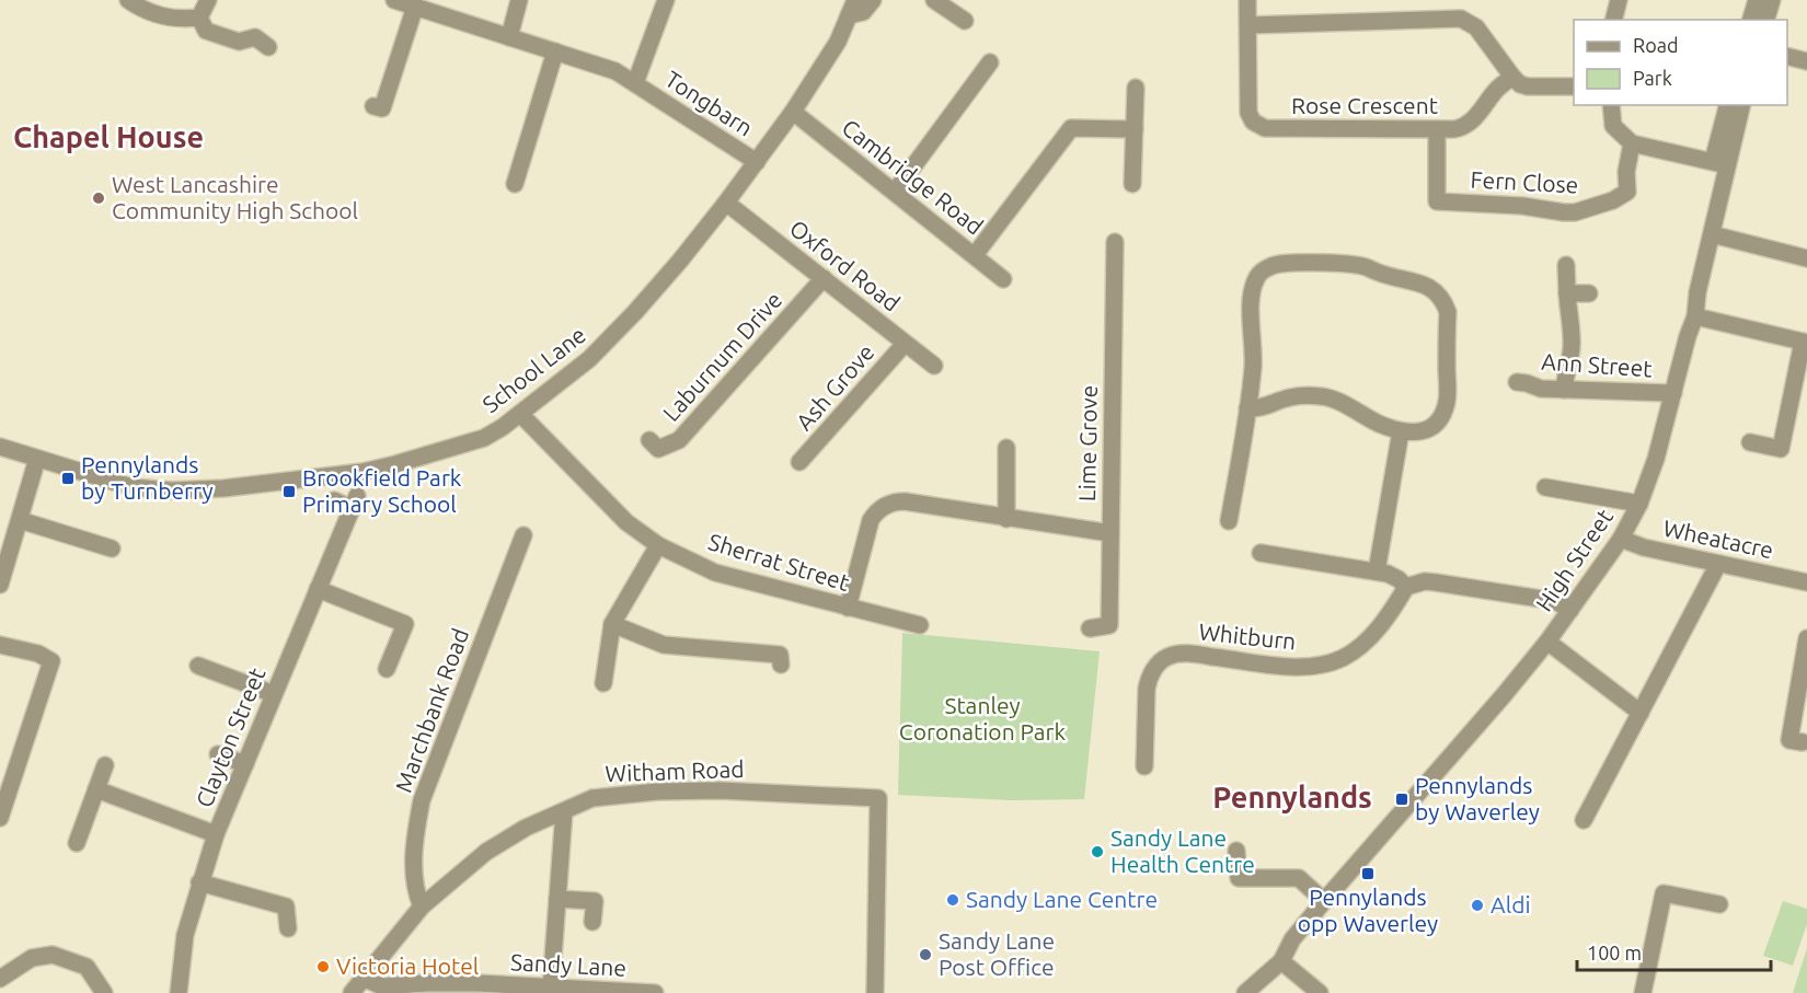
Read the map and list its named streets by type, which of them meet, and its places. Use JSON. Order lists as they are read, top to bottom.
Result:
{
  "streets": {
    "street": [
      "Tongbarn",
      "Rose Crescent",
      "Cambridge Road",
      "Fern Close",
      "Oxford Road",
      "Laburnum Drive",
      "Ann Street",
      "School Lane",
      "Ash Grove",
      "Lime Grove",
      "Wheatacre",
      "High Street",
      "Sherrat Street",
      "Whitburn",
      "Marchbank Road",
      "Clayton Street",
      "Witham Road",
      "Sandy Lane"
    ]
  },
  "crossings": [
    ["Tongbarn", "School Lane"],
    ["Rose Crescent", "Fern Close"],
    ["Cambridge Road", "School Lane"],
    ["Oxford Road", "Laburnum Drive"],
    ["Oxford Road", "School Lane"],
    ["Oxford Road", "Ash Grove"],
    ["Ann Street", "High Street"],
    ["School Lane", "Sherrat Street"],
    ["Wheatacre", "High Street"],
    ["Marchbank Road", "Witham Road"],
    ["Witham Road", "Sandy Lane"]
  ],
  "districts": ["Chapel House", "Pennylands"],
  "parks": ["Stanley Coronation Park"],
  "places": {
    "other": [
      "West Lancashire Community High School",
      "Sandy Lane Health Centre",
      "Sandy Lane Centre",
      "Aldi",
      "Sandy Lane Post Office",
      "Victoria Hotel"
    ],
    "transit": [
      "Pennylands by Turnberry",
      "Brookfield Park Primary School",
      "Pennylands by Waverley",
      "Pennylands opp Waverley"
    ]
  },
  "legend": ["Road", "Park"],
  "scale_bar": "100 m"
}
